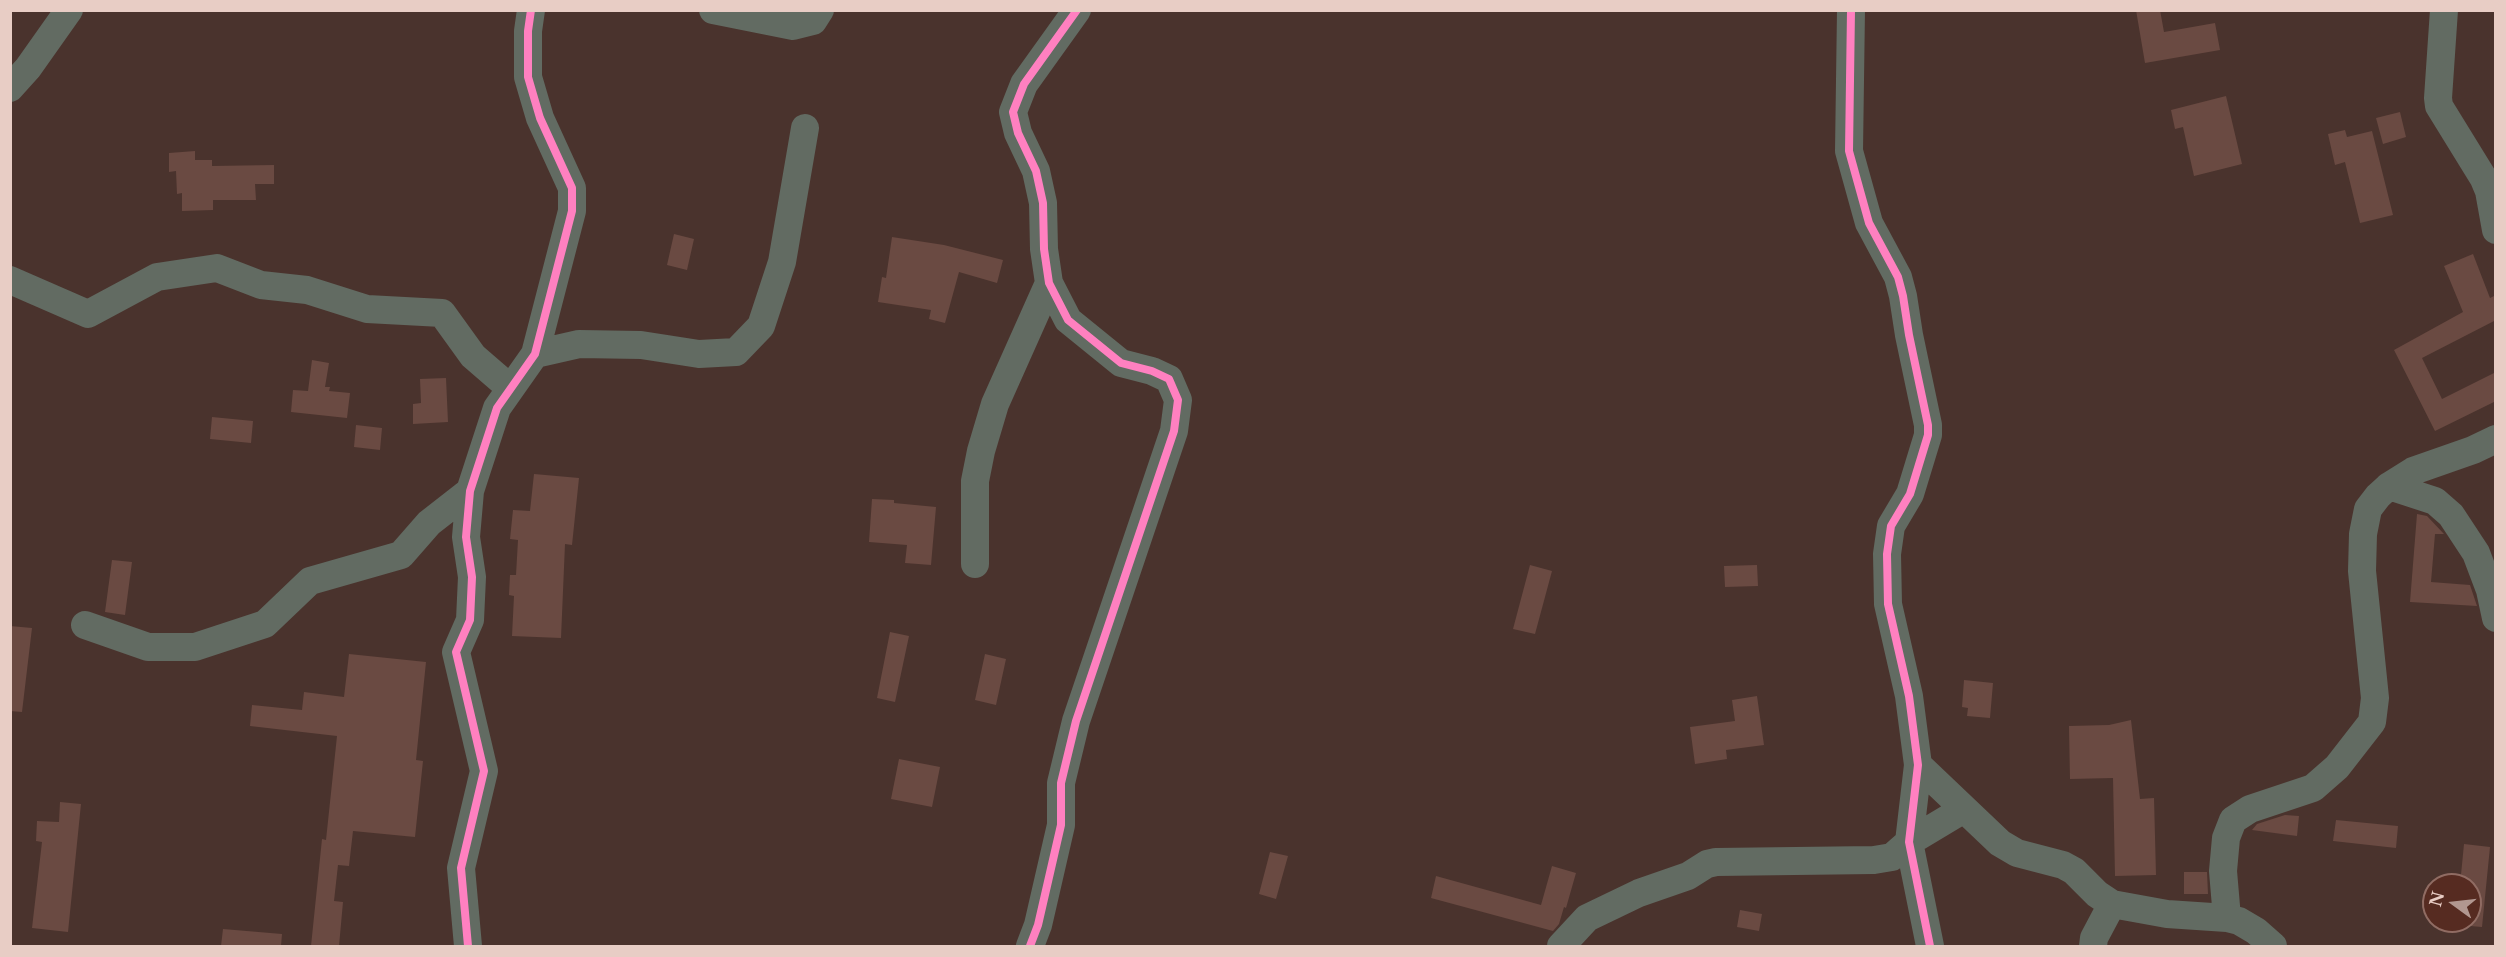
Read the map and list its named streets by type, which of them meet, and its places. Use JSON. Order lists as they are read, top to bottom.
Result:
{
  "north": "left"
}
